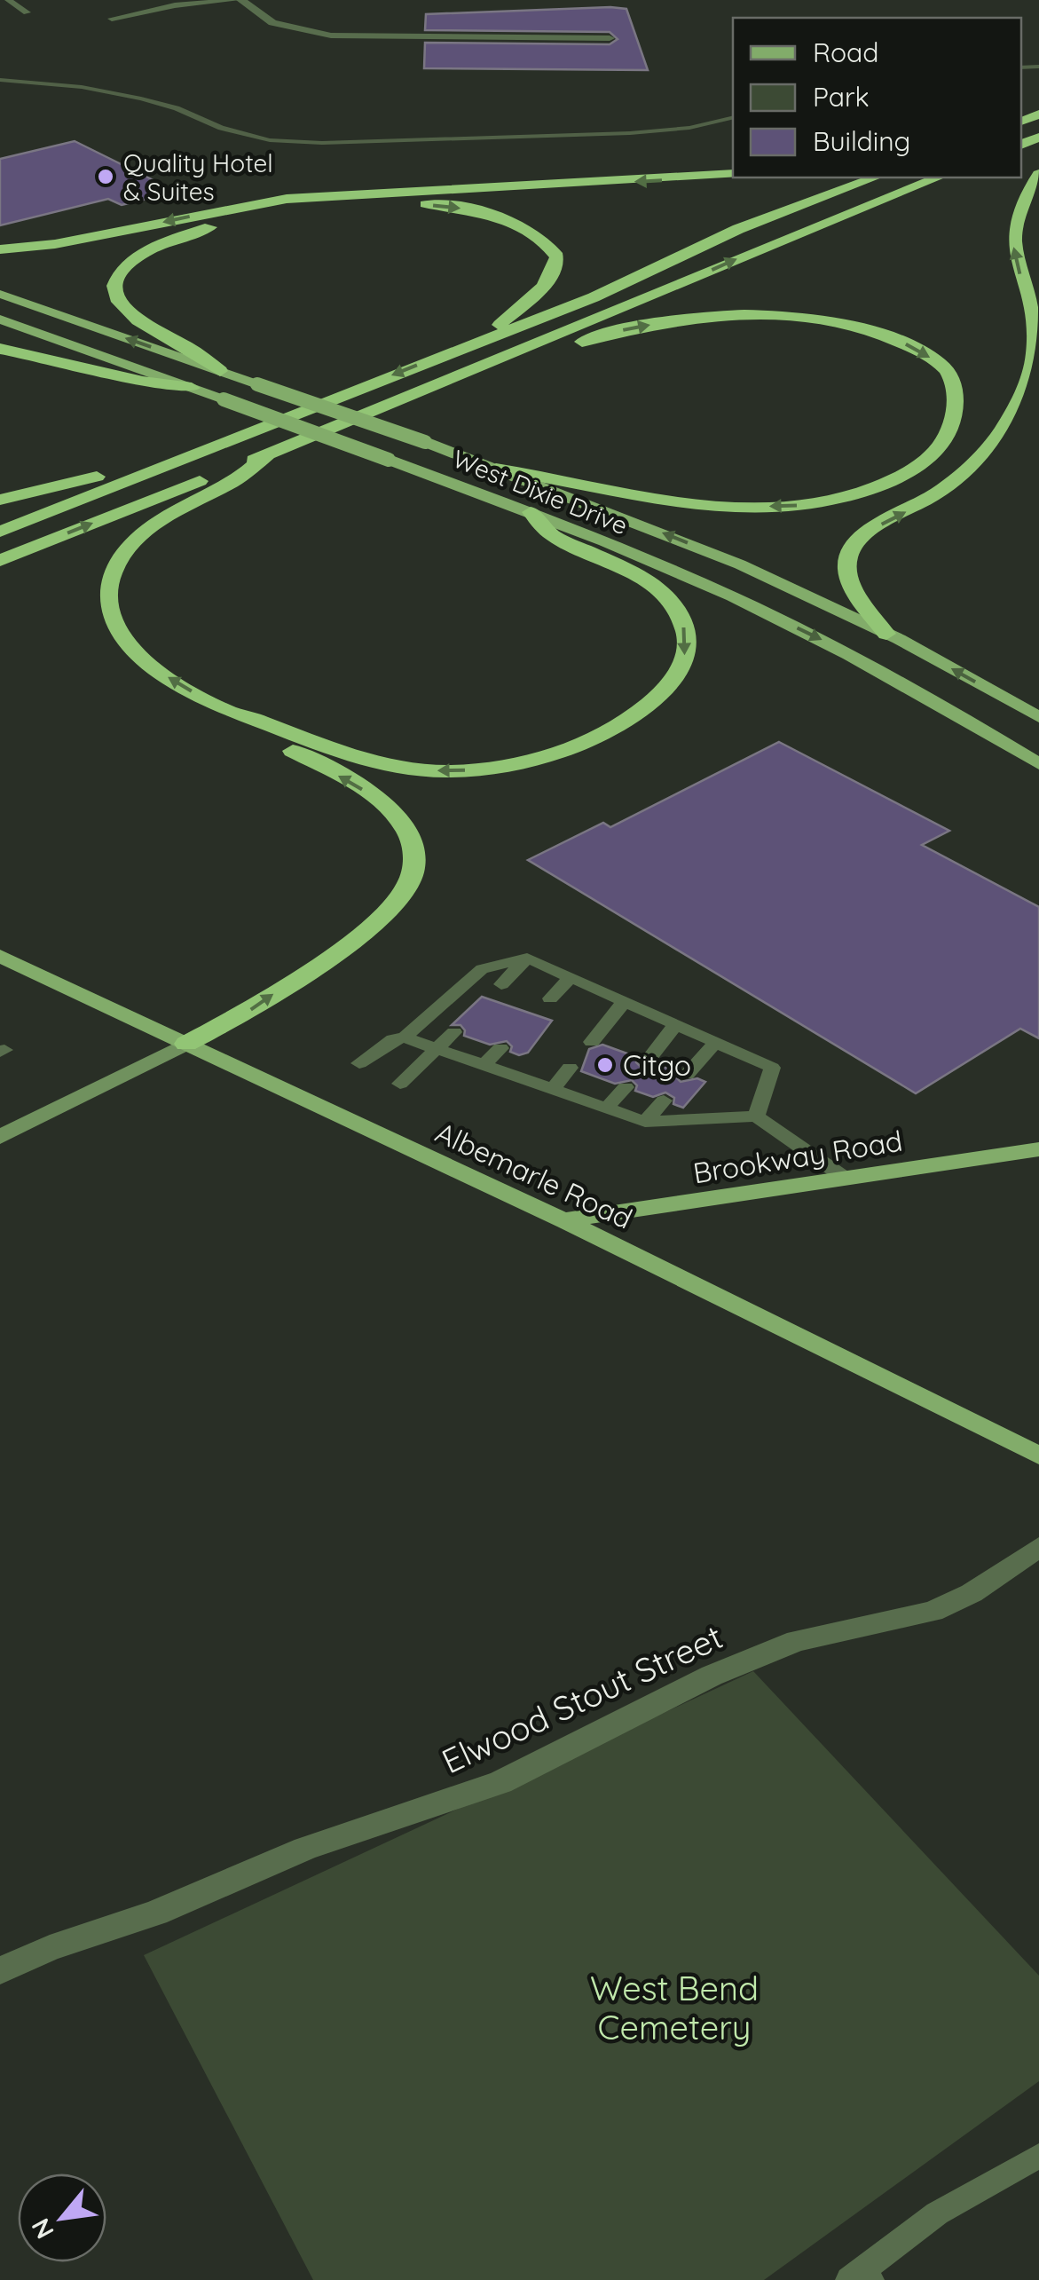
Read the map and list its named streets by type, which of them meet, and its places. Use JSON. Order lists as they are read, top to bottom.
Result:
{
  "streets": {
    "main road": ["West Dixie Drive", "Brookway Road", "Albemarle Road"],
    "street": ["Elwood Stout Street"]
  },
  "crossings": [
    ["Brookway Road", "Albemarle Road"]
  ],
  "parks": ["West Bend Cemetery"],
  "places": ["Quality Hotel & Suites", "Citgo"],
  "legend": ["Road", "Park", "Building"],
  "north": "bottom left"
}
